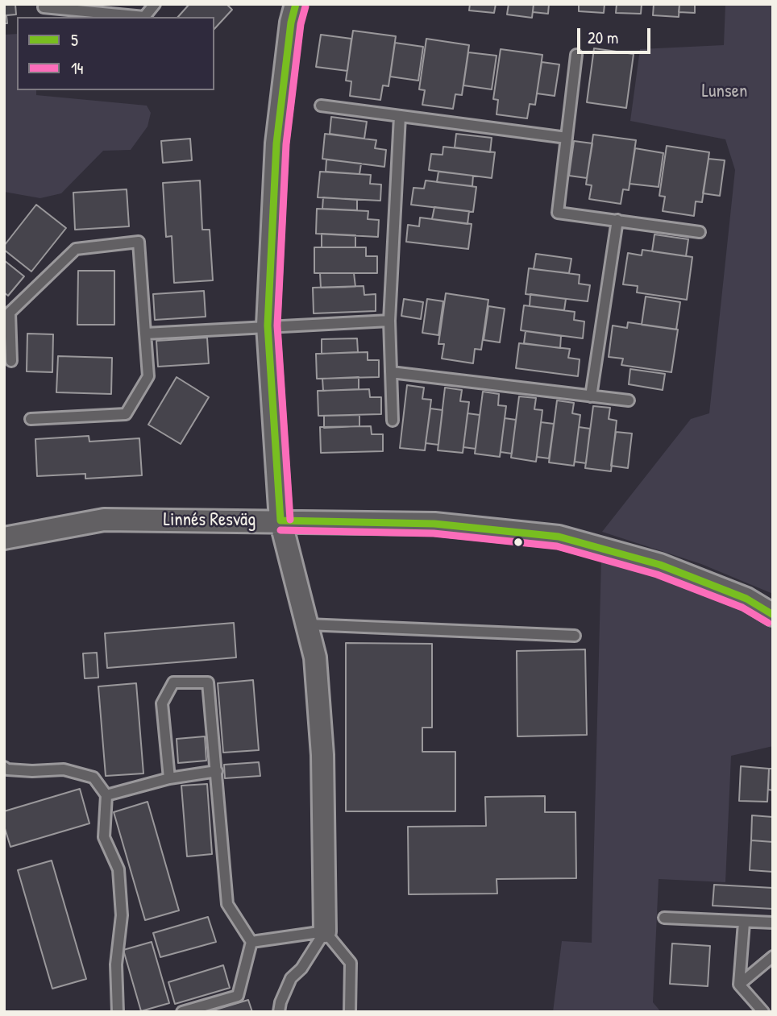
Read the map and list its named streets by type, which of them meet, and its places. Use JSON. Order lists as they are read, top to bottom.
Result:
{
  "streets": {
    "street": ["Linnés Resväg"]
  },
  "parks": ["Lunsen"],
  "lines": ["transit line 5", "transit line 14"],
  "legend": ["5", "14"],
  "scale_bar": "20 m"
}
